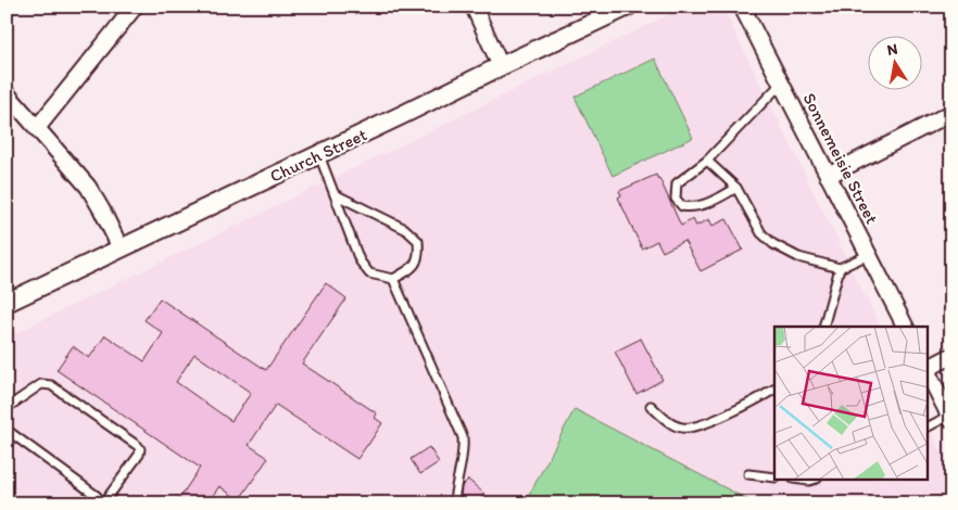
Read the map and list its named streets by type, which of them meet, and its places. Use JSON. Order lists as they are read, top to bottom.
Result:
{
  "streets": {
    "street": ["Church Street", "Sonnemeisie Street"]
  },
  "north": "top"
}
